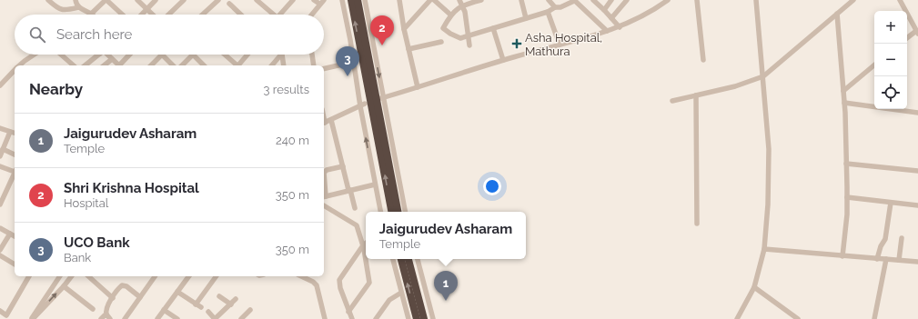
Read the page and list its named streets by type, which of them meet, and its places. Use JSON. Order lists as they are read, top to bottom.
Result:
{
  "places": {
    "health": ["Asha Hospital, Mathura"]
  },
  "page": {
    "map_buttons": ["+", "−"],
    "search": "Search here",
    "pins": ["2", "3", "1"],
    "heading": ["Nearby", "3 results"],
    "list": [
      {
        "mark": "1",
        "name": "Jaigurudev Asharam",
        "note": "Temple",
        "value": "240 m"
      },
      {
        "mark": "2",
        "name": "Shri Krishna Hospital",
        "note": "Hospital",
        "value": "350 m"
      },
      {
        "mark": "3",
        "name": "UCO Bank",
        "note": "Bank",
        "value": "350 m"
      }
    ],
    "popup": ["Jaigurudev Asharam", "Temple"]
  }
}
